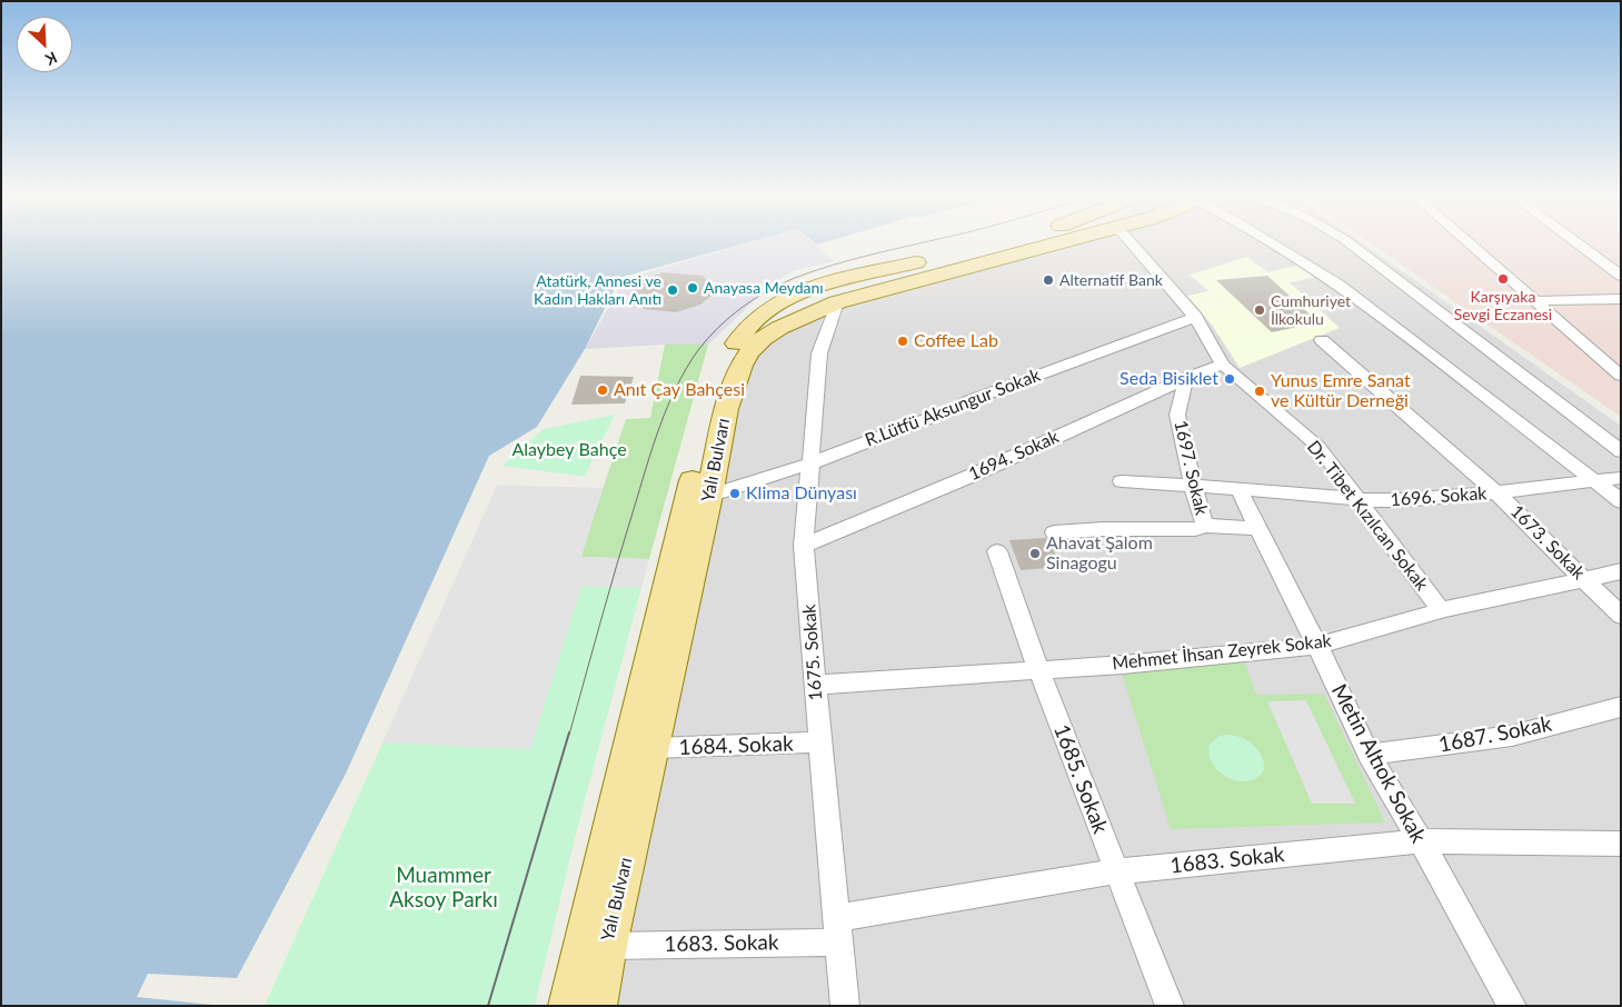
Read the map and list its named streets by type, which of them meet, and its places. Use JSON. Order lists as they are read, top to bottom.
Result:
{
  "streets": {
    "main road": ["Yalı Bulvarı"],
    "street": [
      "R.Lütfü Aksungur Sokak",
      "1694. Sokak",
      "1697. Sokak",
      "1696. Sokak",
      "Dr. Tibet Kızılcan Sokak",
      "1673. Sokak",
      "1675. Sokak",
      "Mehmet İhsan Zeyrek Sokak",
      "1687. Sokak",
      "1684. Sokak",
      "Metin Altıok Sokak",
      "1685. Sokak",
      "1683. Sokak"
    ]
  },
  "crossings": [
    ["R.Lütfü Aksungur Sokak", "Yalı Bulvarı"],
    ["R.Lütfü Aksungur Sokak", "Dr. Tibet Kızılcan Sokak"],
    ["R.Lütfü Aksungur Sokak", "1675. Sokak"],
    ["1694. Sokak", "1697. Sokak"],
    ["1694. Sokak", "Dr. Tibet Kızılcan Sokak"],
    ["1694. Sokak", "1675. Sokak"],
    ["Yalı Bulvarı", "1675. Sokak"],
    ["Yalı Bulvarı", "1684. Sokak"],
    ["Yalı Bulvarı", "1683. Sokak"],
    ["1697. Sokak", "1696. Sokak"],
    ["1696. Sokak", "Dr. Tibet Kızılcan Sokak"],
    ["1696. Sokak", "1673. Sokak"],
    ["1696. Sokak", "Metin Altıok Sokak"],
    ["Dr. Tibet Kızılcan Sokak", "Mehmet İhsan Zeyrek Sokak"],
    ["1673. Sokak", "Mehmet İhsan Zeyrek Sokak"],
    ["1675. Sokak", "Mehmet İhsan Zeyrek Sokak"],
    ["1675. Sokak", "1684. Sokak"],
    ["1675. Sokak", "1683. Sokak"],
    ["Mehmet İhsan Zeyrek Sokak", "Metin Altıok Sokak"],
    ["Mehmet İhsan Zeyrek Sokak", "1685. Sokak"],
    ["1687. Sokak", "Metin Altıok Sokak"],
    ["Metin Altıok Sokak", "1683. Sokak"],
    ["1685. Sokak", "1683. Sokak"]
  ],
  "parks": ["Alaybey Bahçe", "Muammer Aksoy Parkı"],
  "places": [
    "Karşıyaka Sevgi Eczanesi",
    "Alternatif Bank",
    "Anayasa Meydanı",
    "Atatürk, Annesi ve Kadın Hakları Anıtı",
    "Cumhuriyet İlkokulu",
    "Coffee Lab",
    "Seda Bisiklet",
    "Anıt Çay Bahçesi",
    "Yunus Emre Sanat ve Kültür Derneği",
    "Klima Dünyası",
    "Ahavat Şalom Sinagogu"
  ],
  "north": "bottom right"
}
